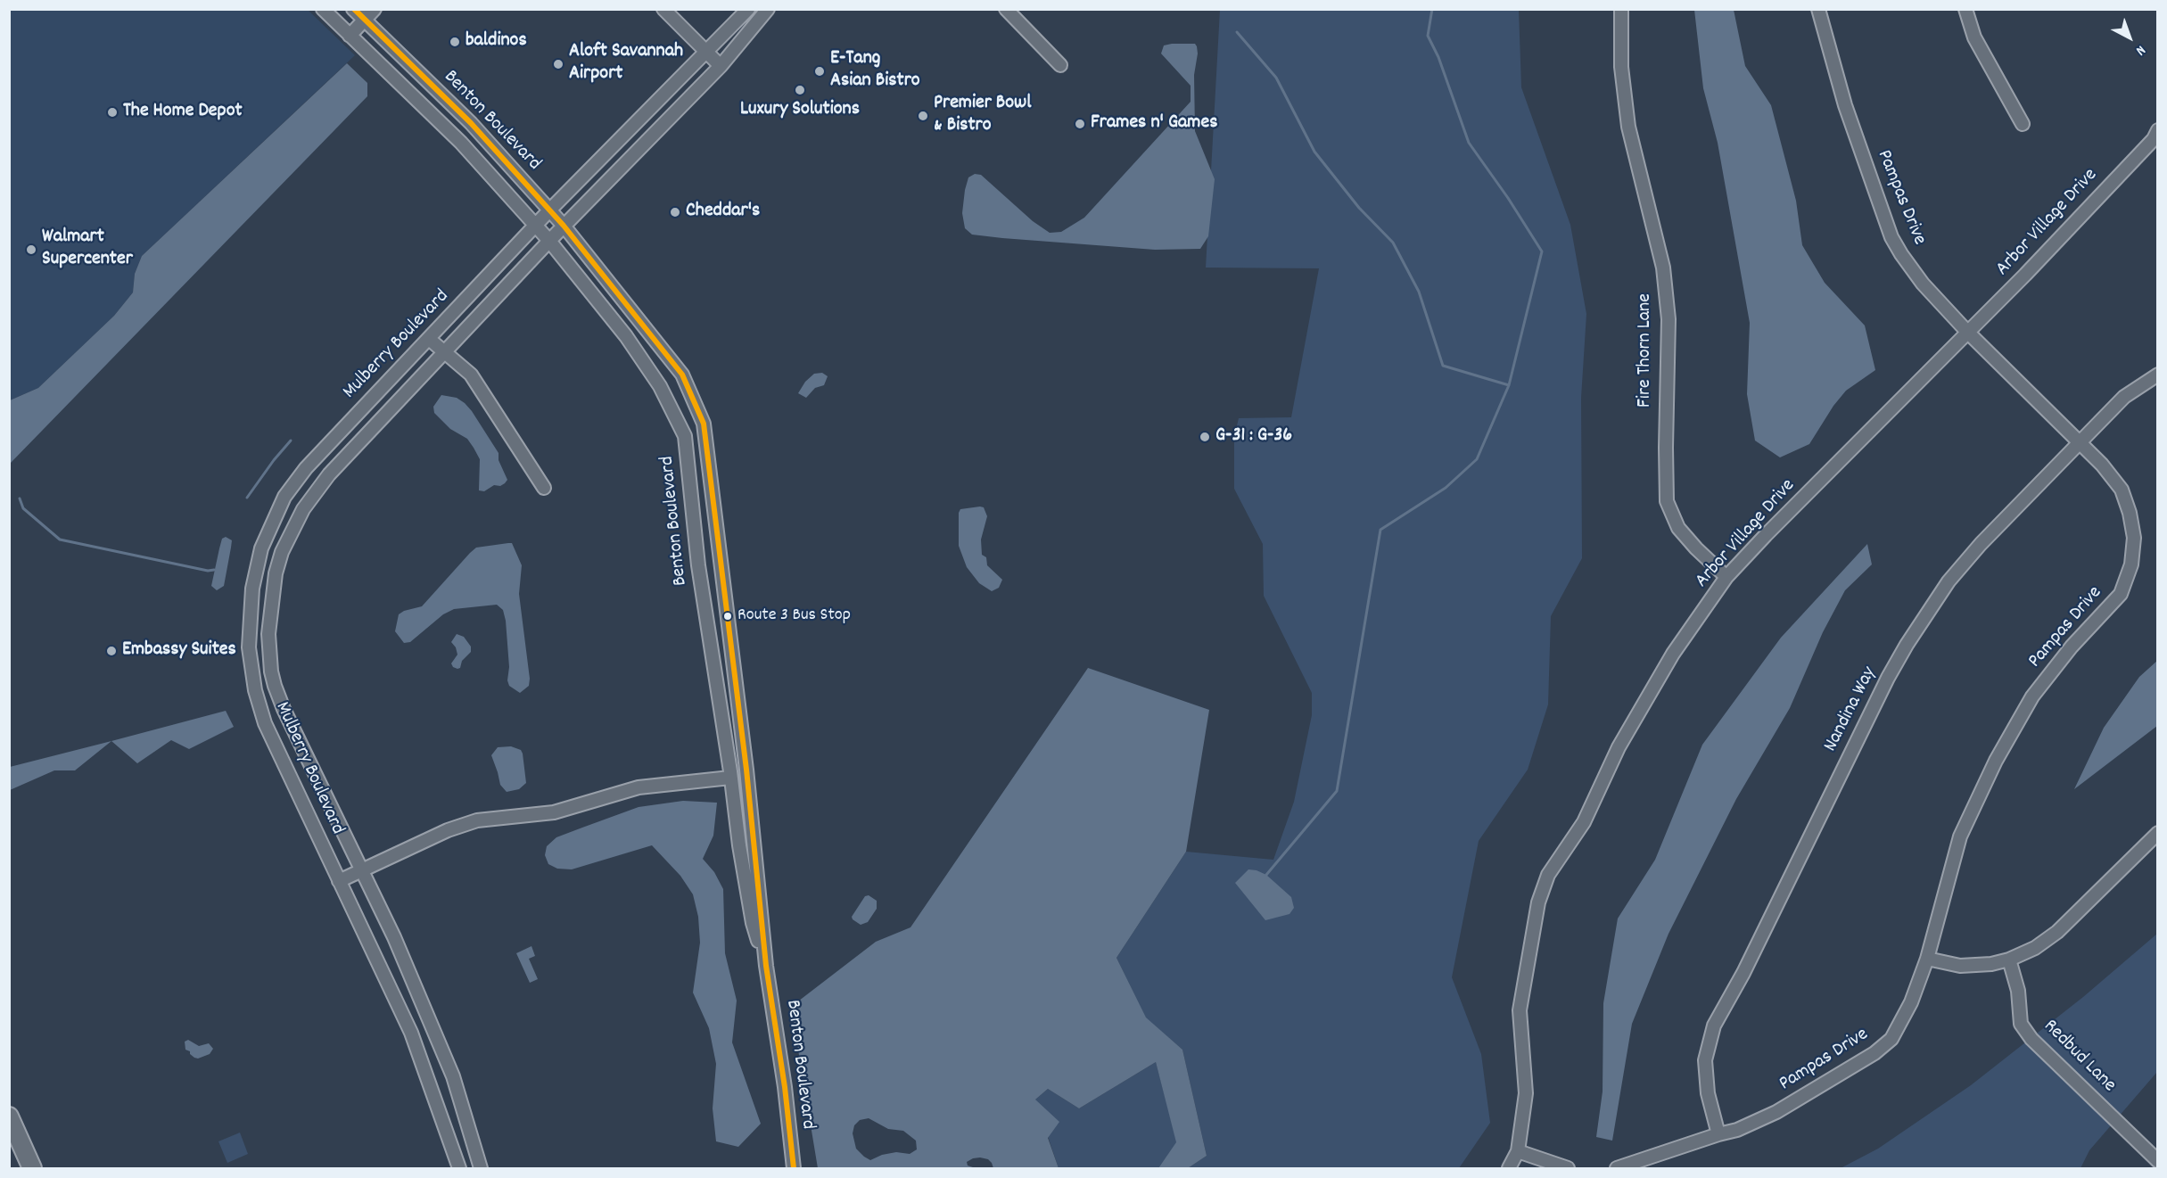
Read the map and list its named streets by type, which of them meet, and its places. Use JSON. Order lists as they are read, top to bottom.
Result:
{
  "streets": {
    "street": [
      "Benton Boulevard",
      "Pampas Drive",
      "Arbor Village Drive",
      "Mulberry Boulevard",
      "Fire Thorn Lane",
      "Nandina Way",
      "Redbud Lane"
    ]
  },
  "crossings": [
    ["Benton Boulevard", "Mulberry Boulevard"],
    ["Pampas Drive", "Arbor Village Drive"],
    ["Pampas Drive", "Nandina Way"],
    ["Arbor Village Drive", "Fire Thorn Lane"]
  ],
  "places": [
    "baldinos",
    "Aloft Savannah Airport",
    "E-Tang Asian Bistro",
    "Luxury Solutions",
    "The Home Depot",
    "Premier Bowl & Bistro",
    "Frames n' Games",
    "Cheddar's",
    "Walmart Supercenter",
    "G-31 : G-36",
    "Route 3 Bus Stop",
    "Embassy Suites"
  ],
  "north": "bottom right"
}
